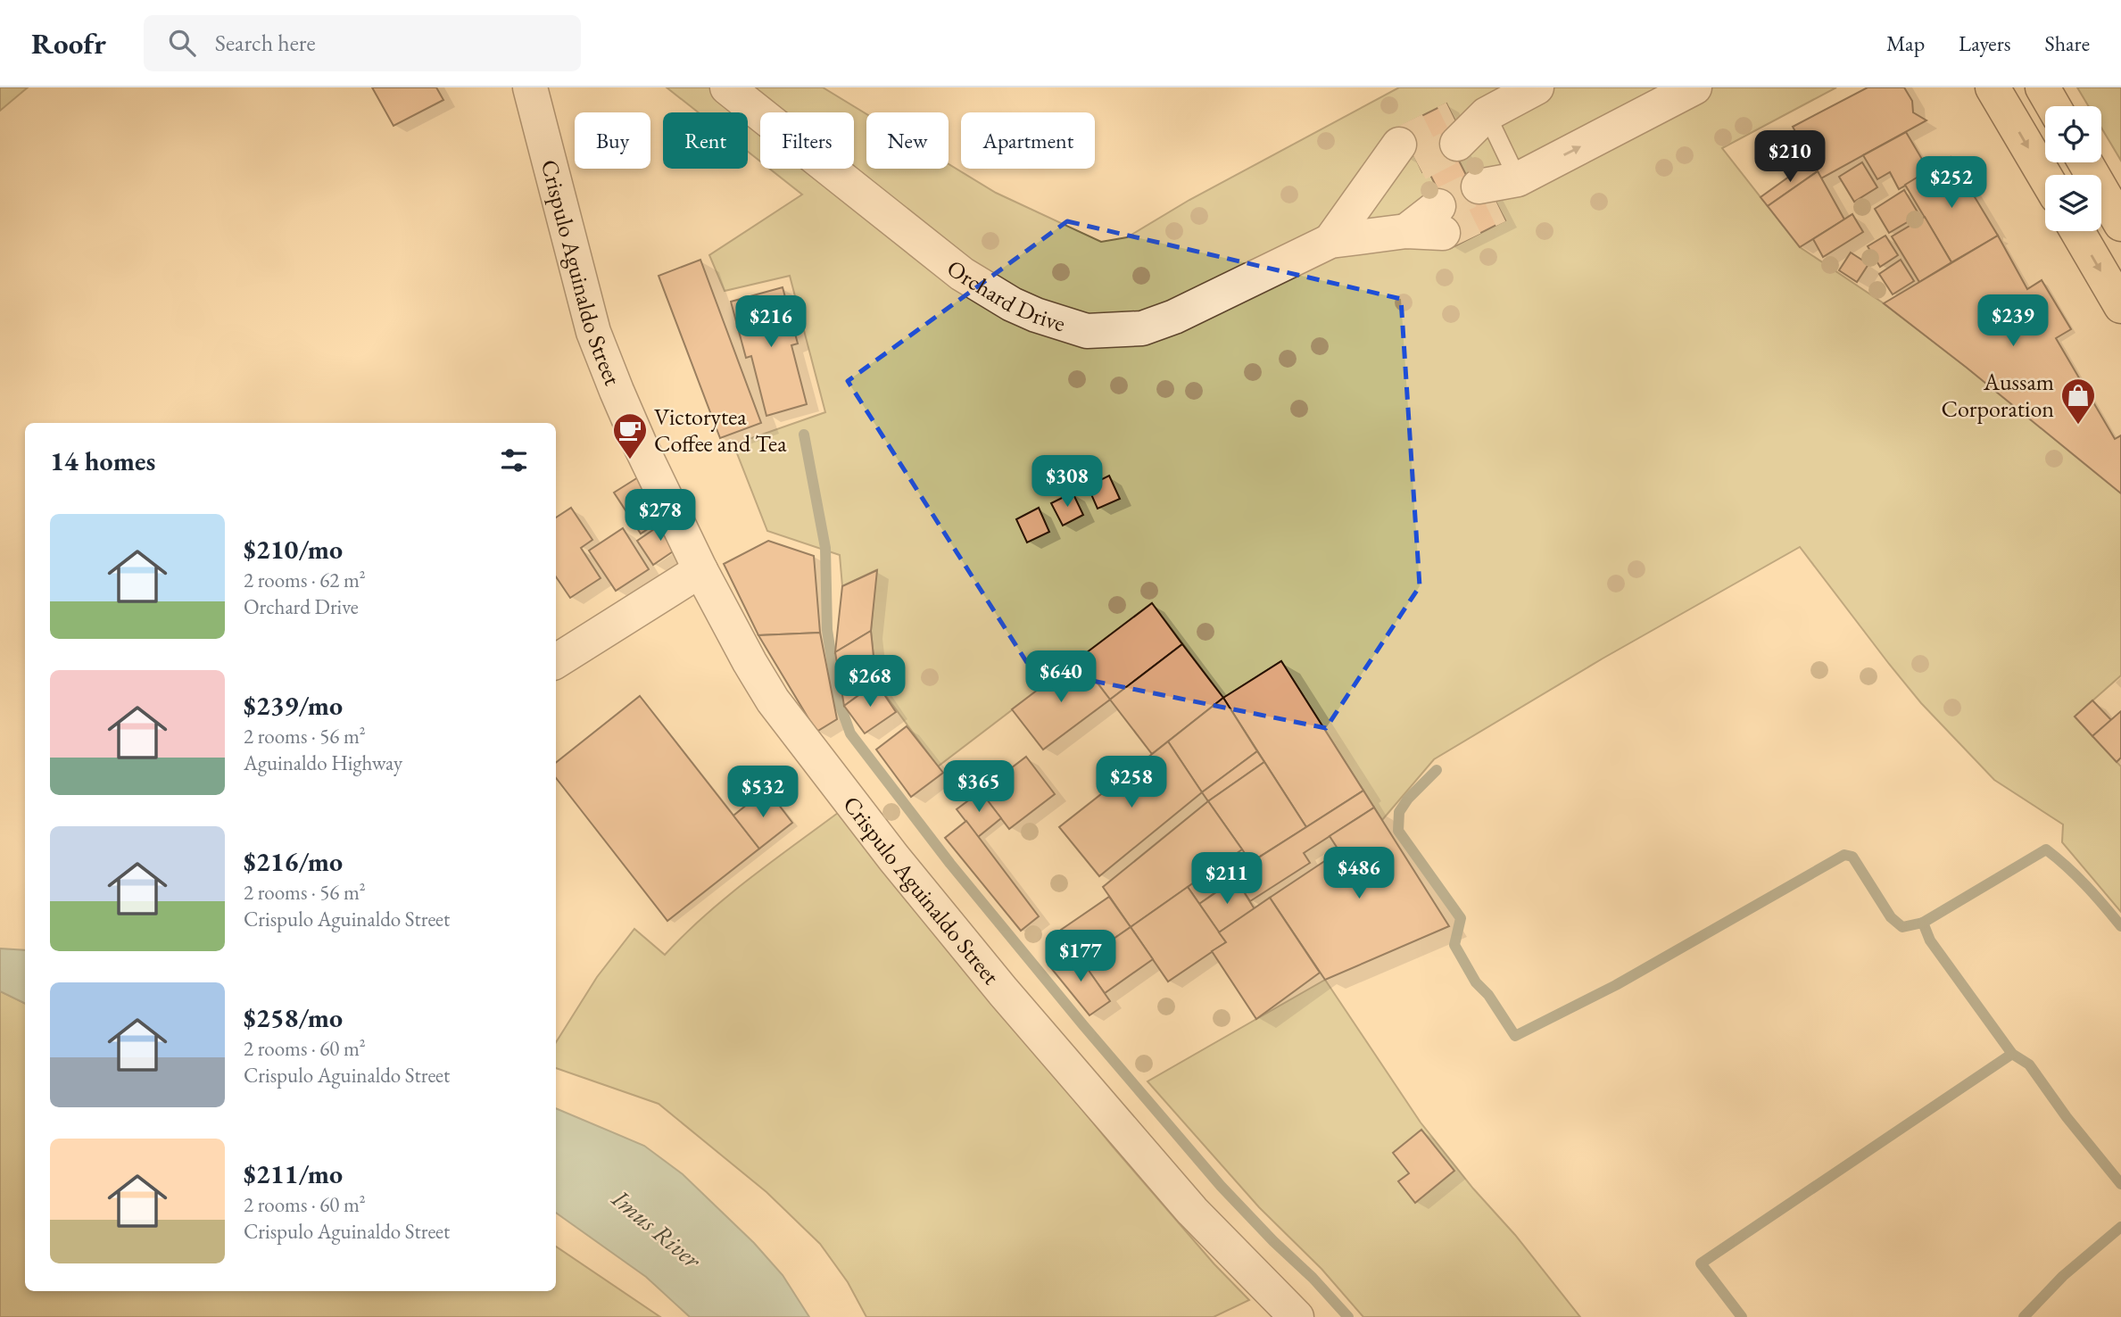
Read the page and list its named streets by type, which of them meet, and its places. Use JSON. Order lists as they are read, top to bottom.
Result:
{
  "streets": {
    "street": ["Crispulo Aguinaldo Street", "Orchard Drive"]
  },
  "water": ["Imus River"],
  "places": {
    "shop": ["Aussam Corporation"],
    "cafe": ["Victorytea Coffee and Tea"]
  },
  "page": {
    "header": "Roofr",
    "search": "Search here",
    "nav": ["Map", "Layers", "Share"],
    "chip": [
      "Buy",
      "Rent",
      "Filters",
      "New",
      "Apartment"
    ],
    "price": [
      "$210",
      "$252",
      "$239",
      "$216",
      "$308",
      "$278",
      "$640",
      "$268",
      "$258",
      "$365",
      "$532",
      "$486",
      "$211",
      "$177"
    ],
    "heading": "14 homes",
    "list": [
      {
        "name": "$210/mo",
        "note": "2 rooms · 62 m² · Orchard Drive"
      },
      {
        "name": "$239/mo",
        "note": "2 rooms · 56 m² · Aguinaldo Highway"
      },
      {
        "name": "$216/mo",
        "note": "2 rooms · 56 m² · Crispulo Aguinaldo Street"
      },
      {
        "name": "$258/mo",
        "note": "2 rooms · 60 m² · Crispulo Aguinaldo Street"
      },
      {
        "name": "$211/mo",
        "note": "2 rooms · 60 m² · Crispulo Aguinaldo Street"
      }
    ]
  }
}
